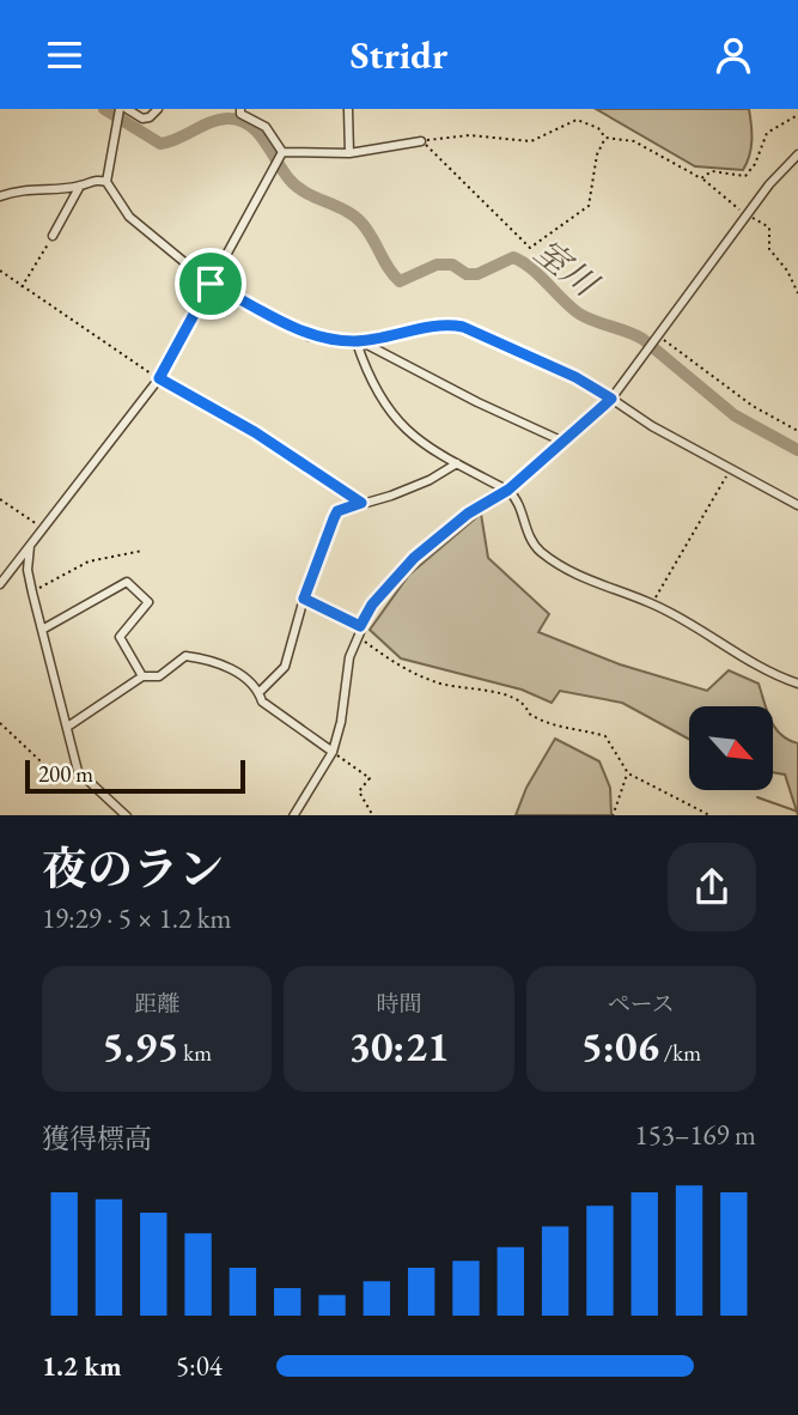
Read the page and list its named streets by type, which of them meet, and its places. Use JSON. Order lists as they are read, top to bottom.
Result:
{
  "water": ["室川"],
  "scale_bar": "200 m",
  "north": "bottom right",
  "page": {
    "header": "Stridr",
    "scale": "200 m",
    "heading": ["夜のラン", "19:29 · 5 × 1.2 km"],
    "stats": [
      ["距離", "5.95 km"],
      ["時間", "30:21"],
      ["ペース", "5:06 /km"]
    ],
    "chart": ["獲得標高", "153–169 m"],
    "list": [
      {
        "name": "1.2 km",
        "note": "5:04"
      }
    ]
  }
}
